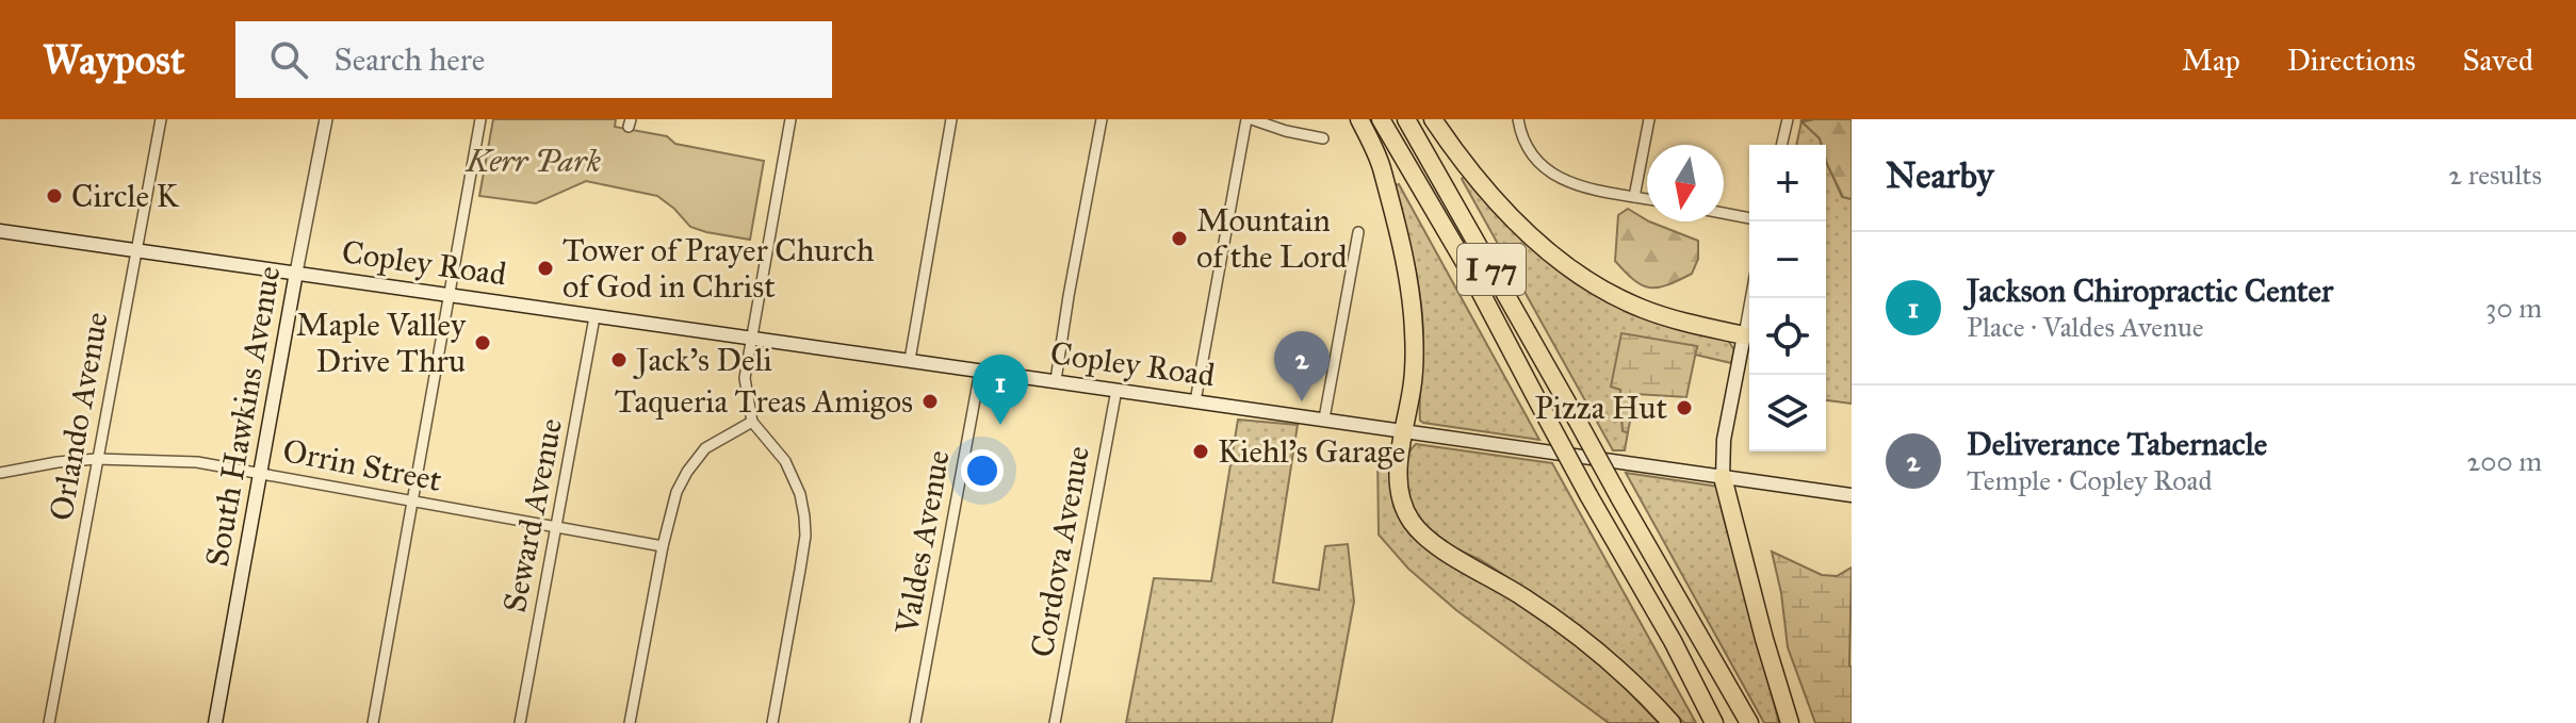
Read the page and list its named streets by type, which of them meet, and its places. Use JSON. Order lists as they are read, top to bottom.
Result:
{
  "streets": {
    "highway": ["I 77"],
    "main road": ["Copley Road", "South Hawkins Avenue"],
    "street": [
      "Orlando Avenue",
      "Orrin Street",
      "Seward Avenue",
      "Valdes Avenue",
      "Cordova Avenue"
    ]
  },
  "crossings": [
    ["Copley Road", "Orlando Avenue"],
    ["Copley Road", "South Hawkins Avenue"],
    ["Copley Road", "Seward Avenue"],
    ["Copley Road", "Valdes Avenue"],
    ["Copley Road", "Cordova Avenue"],
    ["Orlando Avenue", "Orrin Street"],
    ["South Hawkins Avenue", "Orrin Street"],
    ["Orrin Street", "Seward Avenue"]
  ],
  "parks": ["Kerr Park"],
  "places": [
    "Circle K",
    "Mountain of the Lord",
    "Tower of Prayer Church of God in Christ",
    "Maple Valley Drive Thru",
    "Jack's Deli",
    "Taqueria Treas Amigos",
    "Pizza Hut",
    "Kiehl's Garage"
  ],
  "north": "bottom",
  "page": {
    "header": "Waypost",
    "search": "Search here",
    "nav": ["Map", "Directions", "Saved"],
    "heading": ["Nearby", "2 results"],
    "map_buttons": ["+", "−"],
    "list": [
      {
        "mark": "1",
        "name": "Jackson Chiropractic Center",
        "note": "Place · Valdes Avenue",
        "value": "30 m"
      },
      {
        "mark": "2",
        "name": "Deliverance Tabernacle",
        "note": "Temple · Copley Road",
        "value": "200 m"
      }
    ],
    "pins": ["2", "1"]
  }
}
